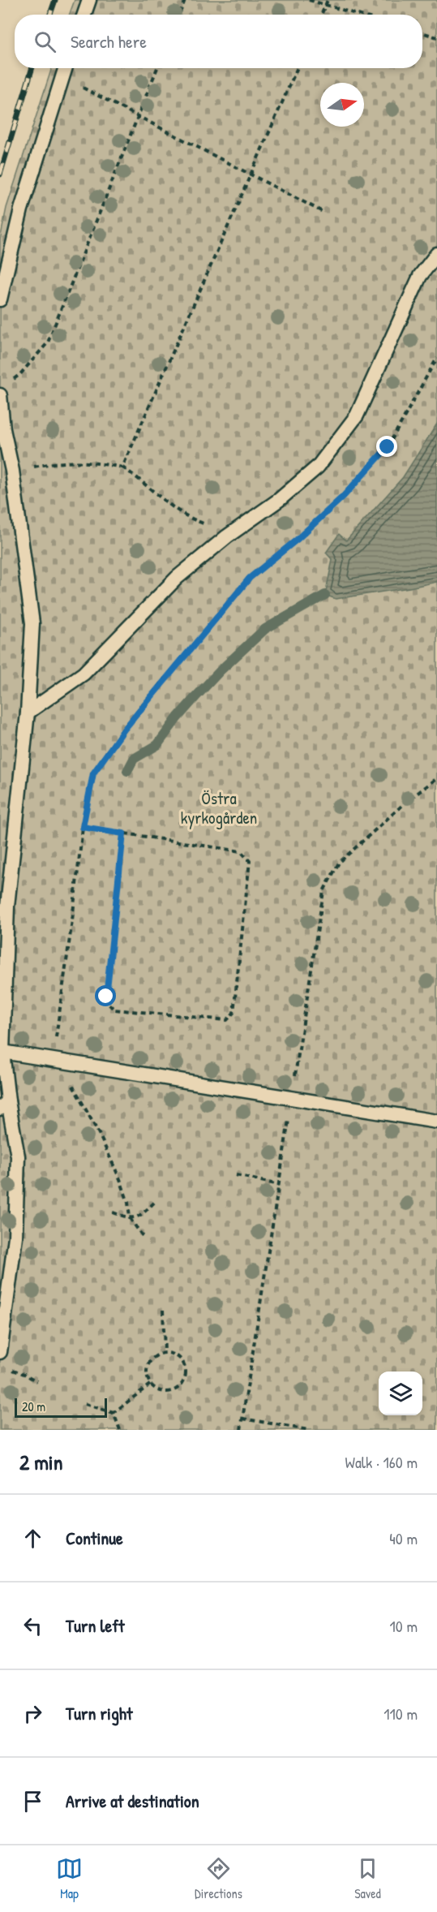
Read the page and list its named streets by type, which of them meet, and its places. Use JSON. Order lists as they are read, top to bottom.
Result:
{
  "parks": ["Östra kyrkogården"],
  "scale_bar": "20 m",
  "north": "right",
  "page": {
    "search": "Search here",
    "scale": "20 m",
    "heading": ["2 min", "Walk · 160 m"],
    "list": [
      ["Continue", "40 m"],
      ["Turn left", "10 m"],
      ["Turn right", "110 m"],
      "Arrive at destination"
    ],
    "nav": ["Map", "Directions", "Saved"]
  }
}
